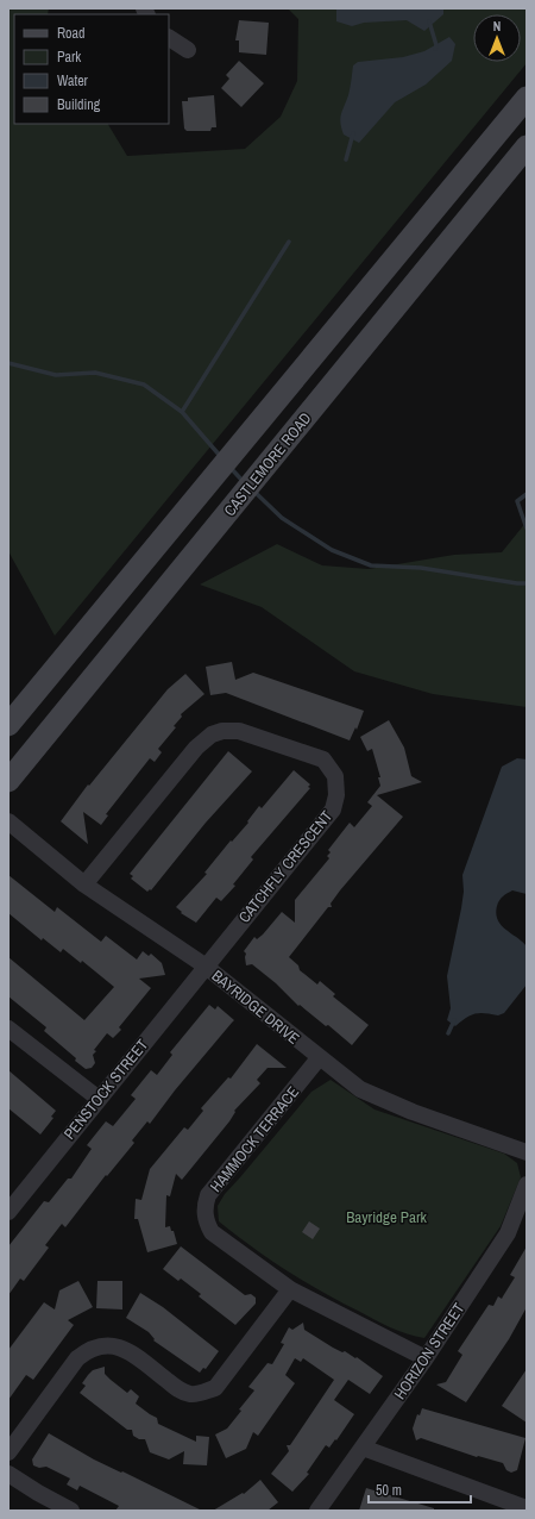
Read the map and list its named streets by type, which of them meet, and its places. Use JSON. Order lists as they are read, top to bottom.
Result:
{
  "streets": {
    "main road": ["CASTLEMORE ROAD"],
    "street": [
      "CATCHFLY CRESCENT",
      "BAYRIDGE DRIVE",
      "PENSTOCK STREET",
      "HAMMOCK TERRACE",
      "HORIZON STREET"
    ]
  },
  "crossings": [
    ["CATCHFLY CRESCENT", "BAYRIDGE DRIVE"],
    ["CATCHFLY CRESCENT", "PENSTOCK STREET"],
    ["BAYRIDGE DRIVE", "PENSTOCK STREET"],
    ["BAYRIDGE DRIVE", "HAMMOCK TERRACE"],
    ["HAMMOCK TERRACE", "HORIZON STREET"]
  ],
  "parks": ["Bayridge Park"],
  "legend": [
    "Road",
    "Park",
    "Water",
    "Building"
  ],
  "scale_bar": "50 m",
  "north": "top"
}
